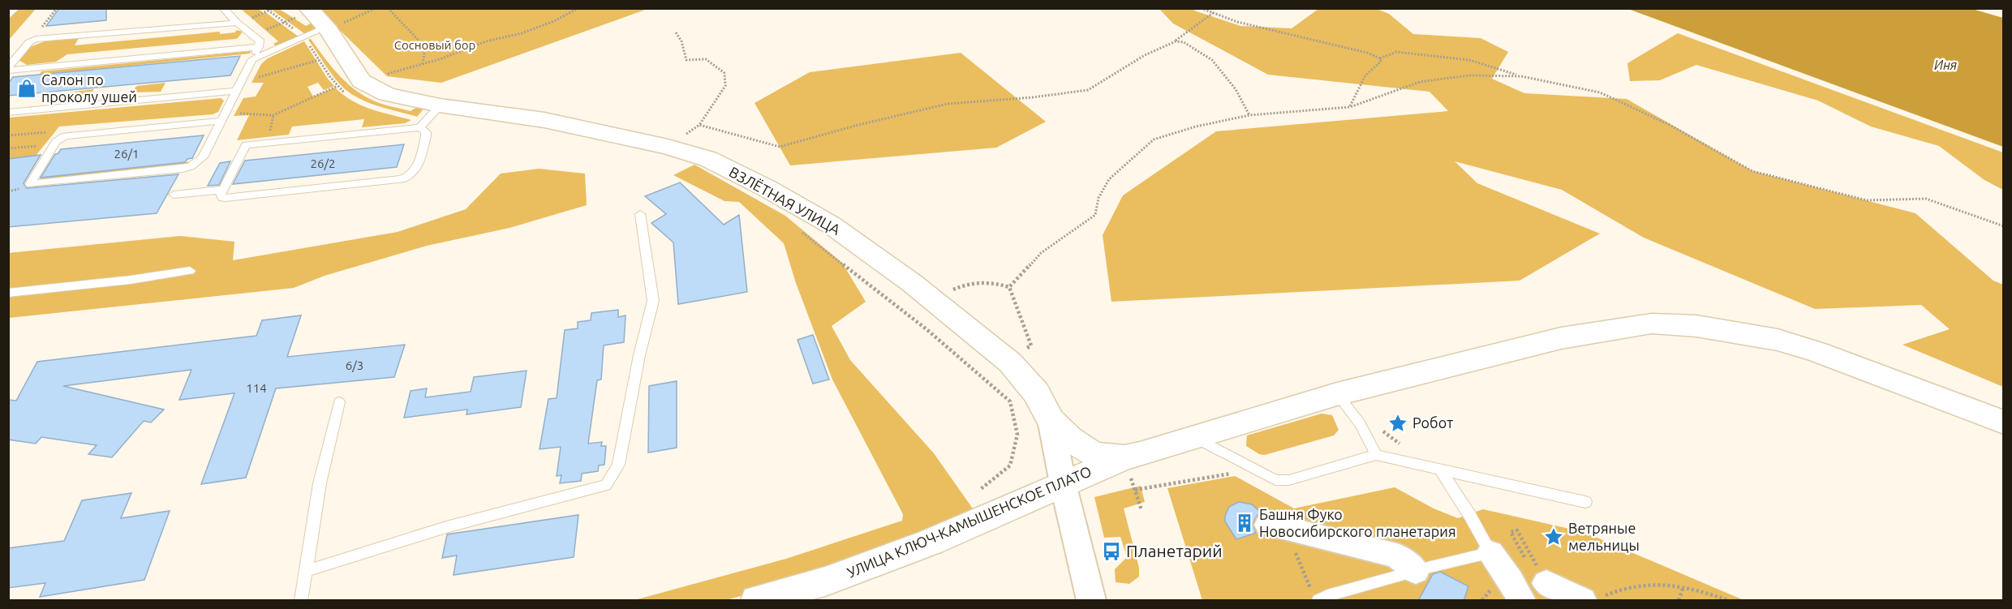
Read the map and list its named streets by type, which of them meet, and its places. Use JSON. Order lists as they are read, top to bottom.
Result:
{
  "streets": {
    "main road": ["ВЗЛЁТНАЯ УЛИЦА", "УЛИЦА КЛЮЧ-КАМЫШЕНСКОЕ ПЛАТО"]
  },
  "crossings": [
    ["ВЗЛЁТНАЯ УЛИЦА", "УЛИЦА КЛЮЧ-КАМЫШЕНСКОЕ ПЛАТО"]
  ],
  "water": ["Иня"],
  "parks": ["Сосновый бор"],
  "places": {
    "shop": ["Салон по проколу ушей"],
    "place": ["Робот", "Ветряные мельницы"],
    "building": ["Башня Фуко Новосибирского планетария"],
    "bus stop": ["Планетарий"]
  },
  "house_numbers": [
    "26/1",
    "26/2",
    "6/3",
    "114"
  ]
}
